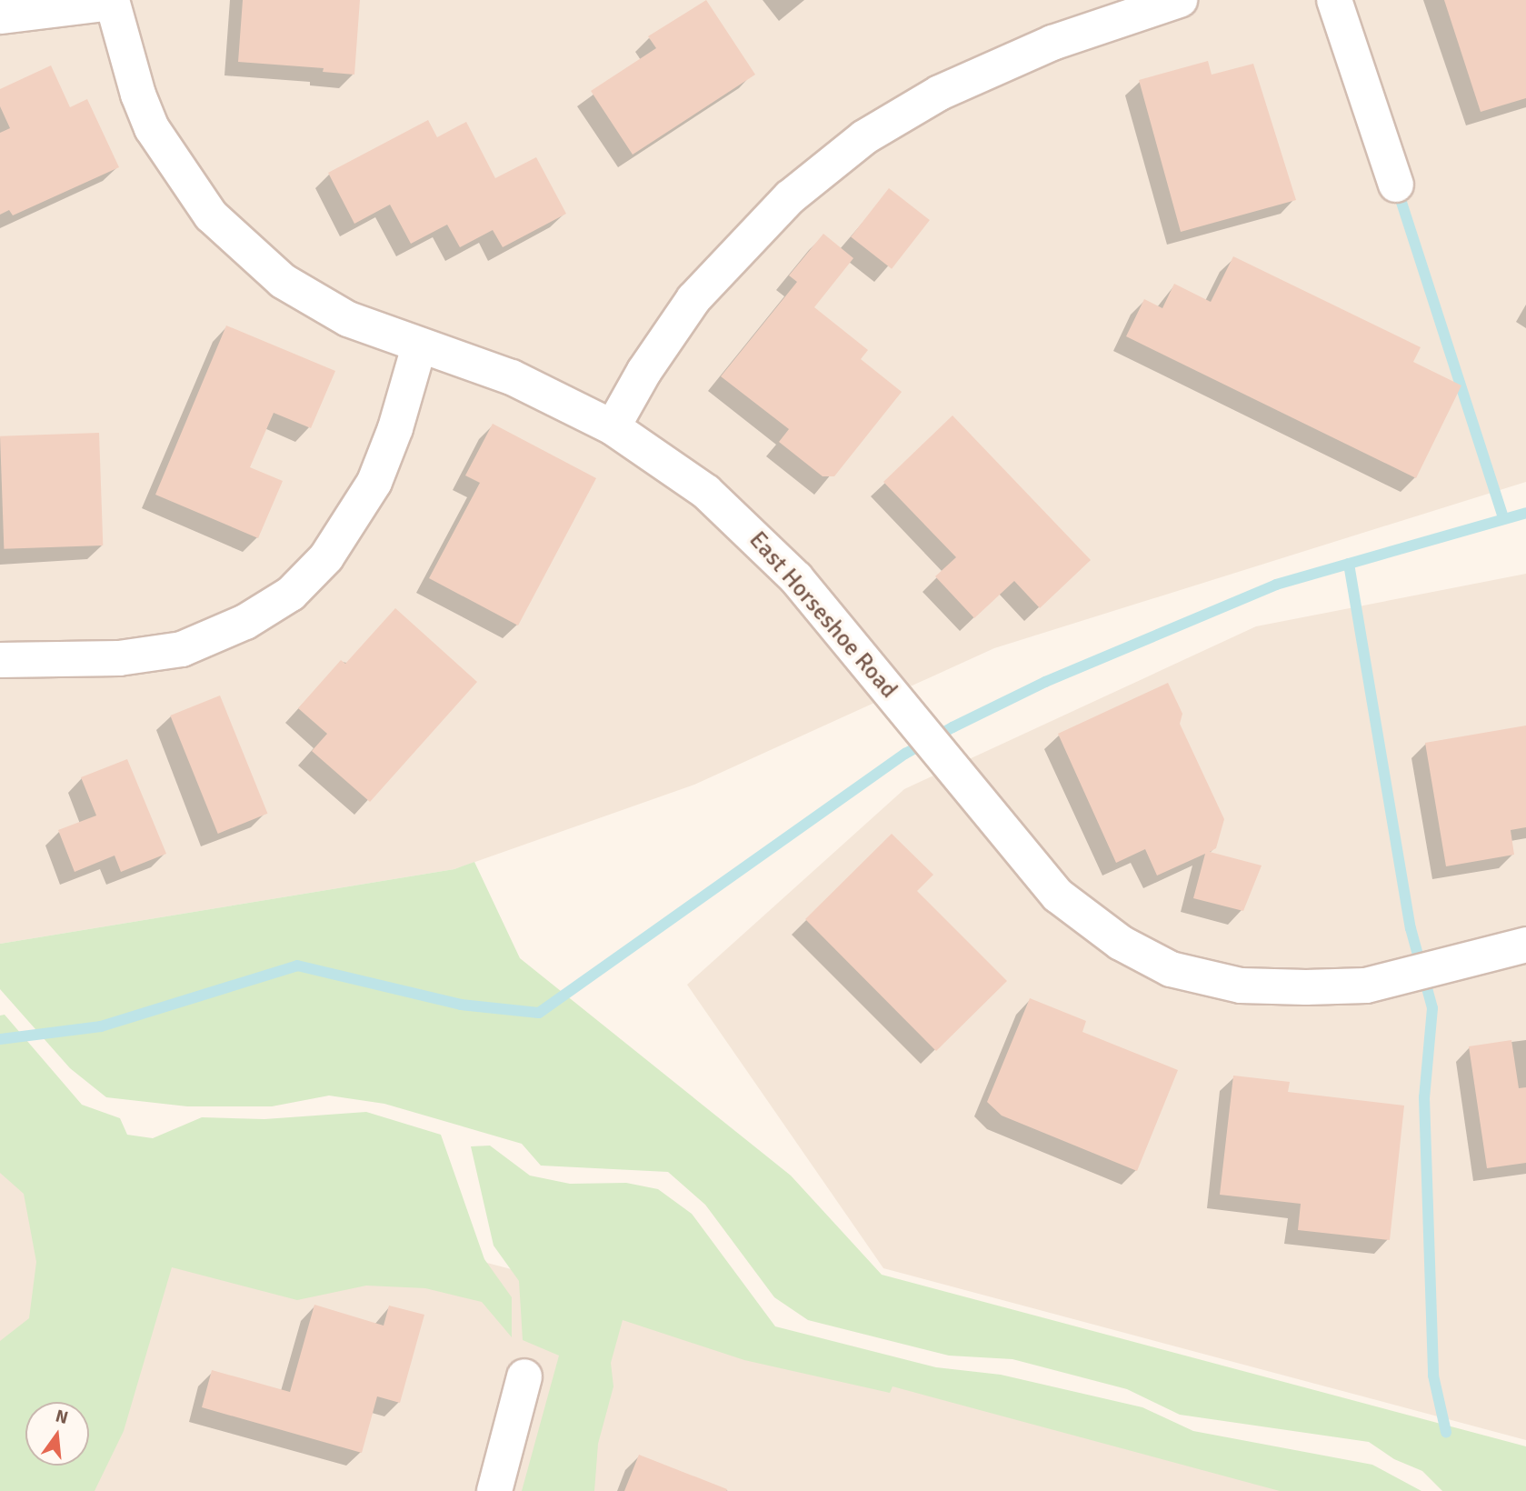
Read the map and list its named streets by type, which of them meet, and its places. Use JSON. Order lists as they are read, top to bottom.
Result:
{
  "streets": {
    "street": ["East Horseshoe Road"]
  },
  "north": "top"
}
